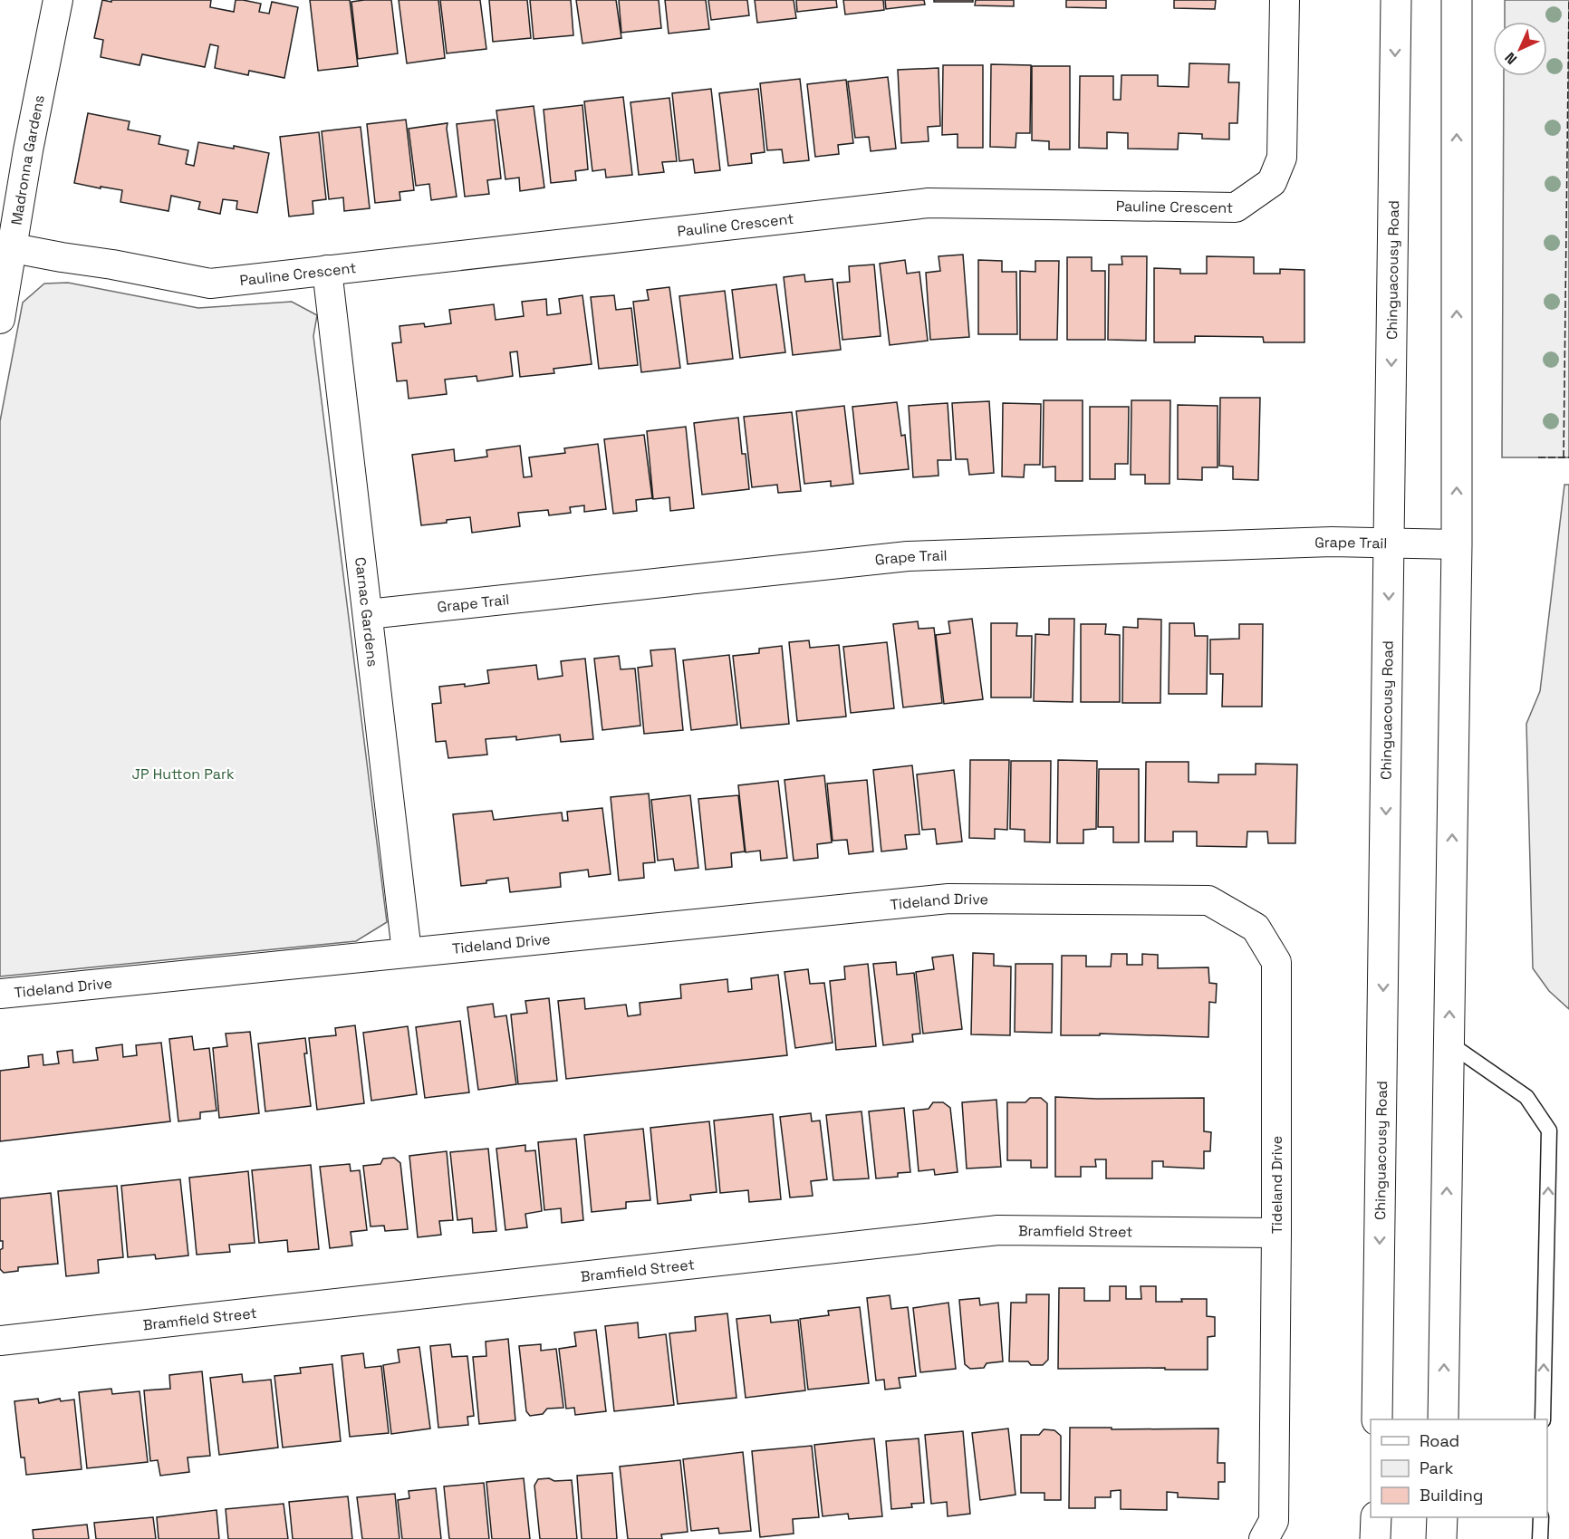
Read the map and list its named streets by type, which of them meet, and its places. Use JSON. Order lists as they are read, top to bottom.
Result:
{
  "streets": {
    "main road": ["Chinguacousy Road"],
    "street": [
      "Madronna Gardens",
      "Pauline Crescent",
      "Grape Trail",
      "Carnac Gardens",
      "Tideland Drive",
      "Bramfield Street"
    ]
  },
  "crossings": [
    ["Madronna Gardens", "Pauline Crescent"],
    ["Pauline Crescent", "Carnac Gardens"],
    ["Chinguacousy Road", "Grape Trail"],
    ["Grape Trail", "Carnac Gardens"],
    ["Carnac Gardens", "Tideland Drive"],
    ["Tideland Drive", "Bramfield Street"]
  ],
  "parks": ["JP Hutton Park"],
  "legend": ["Road", "Park", "Building"],
  "north": "bottom left"
}
